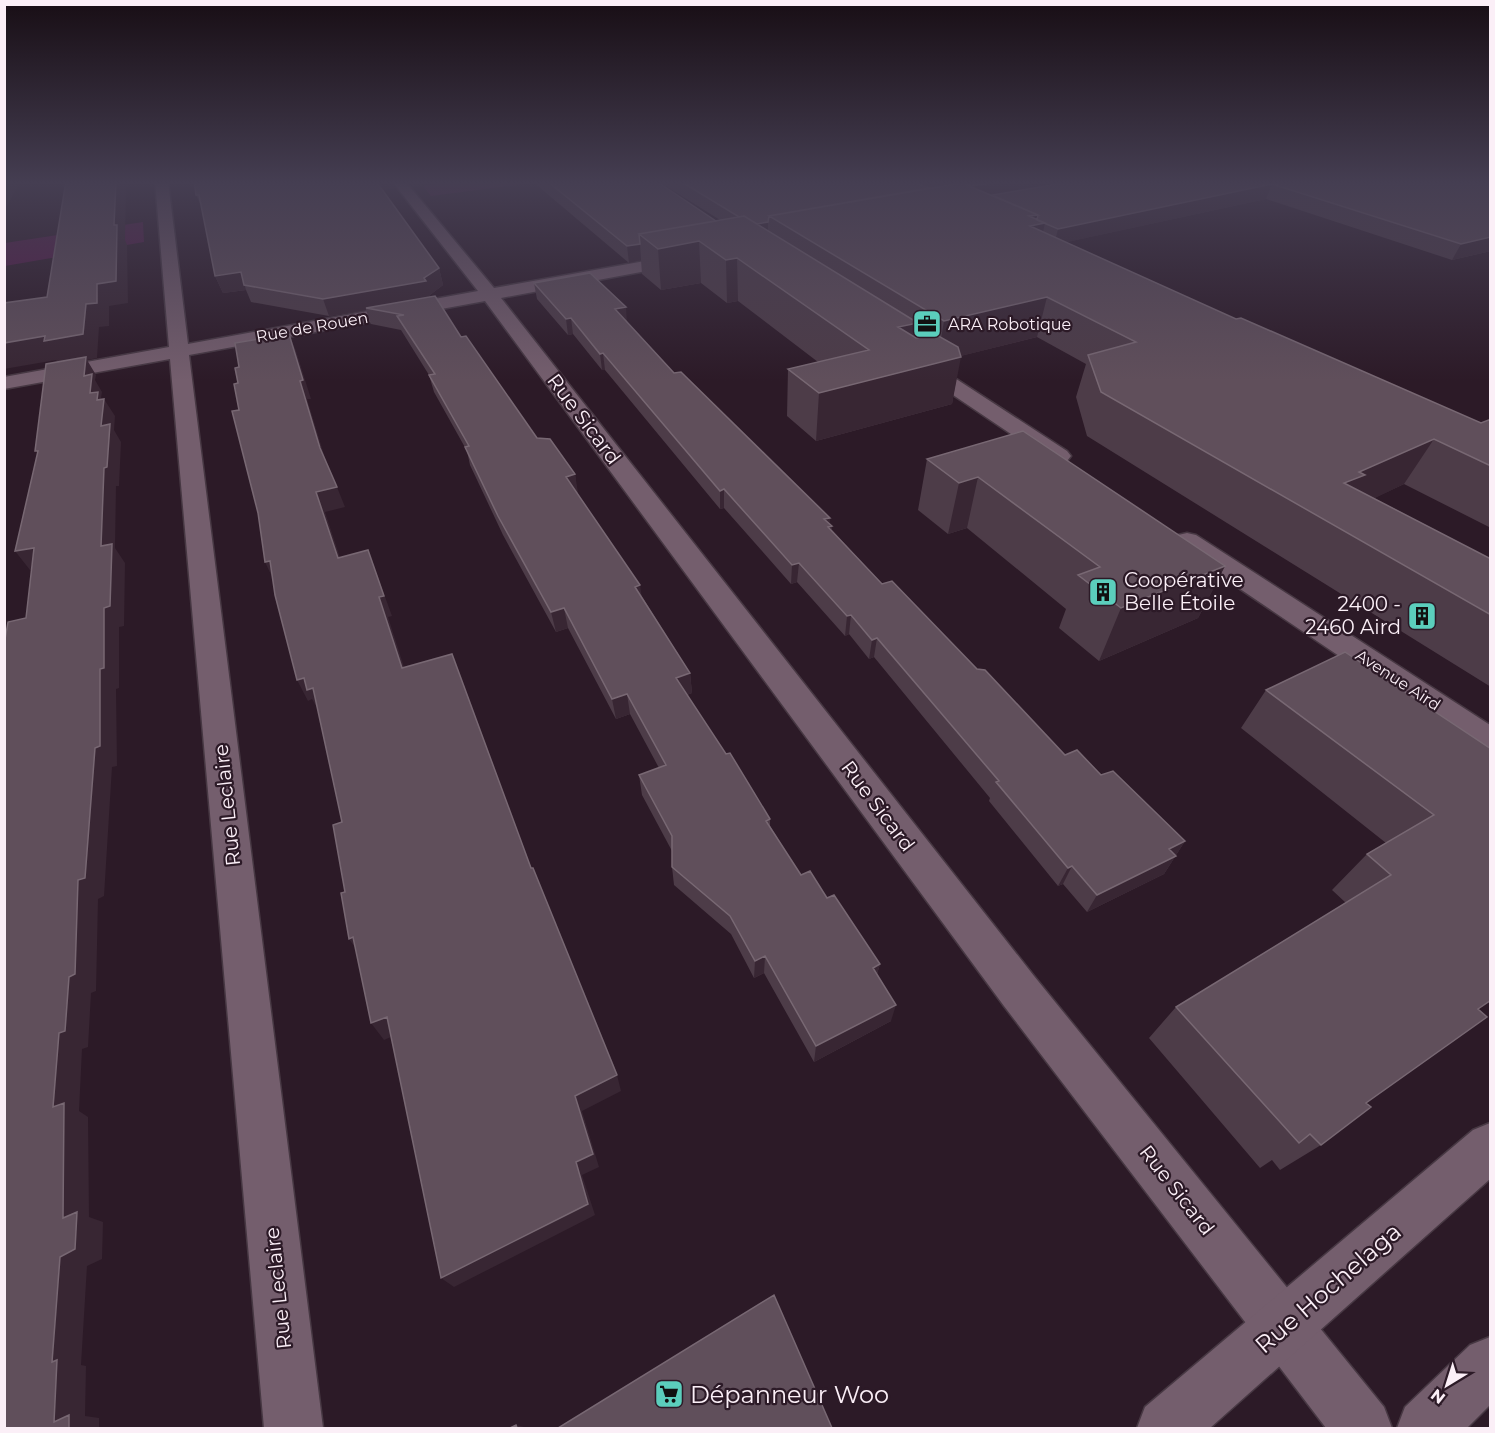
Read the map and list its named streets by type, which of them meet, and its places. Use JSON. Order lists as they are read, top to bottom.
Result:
{
  "streets": {
    "street": [
      "Rue de Rouen",
      "Rue Sicard",
      "Avenue Aird",
      "Rue Leclaire",
      "Rue Hochelaga"
    ]
  },
  "crossings": [
    ["Rue de Rouen", "Rue Sicard"],
    ["Rue de Rouen", "Rue Leclaire"],
    ["Rue Sicard", "Rue Hochelaga"]
  ],
  "places": {
    "office": ["ARA Robotique"],
    "building": ["Coopérative Belle Étoile", "2400 - 2460 Aird"],
    "supermarket": ["Dépanneur Woo"]
  },
  "north": "bottom left"
}
